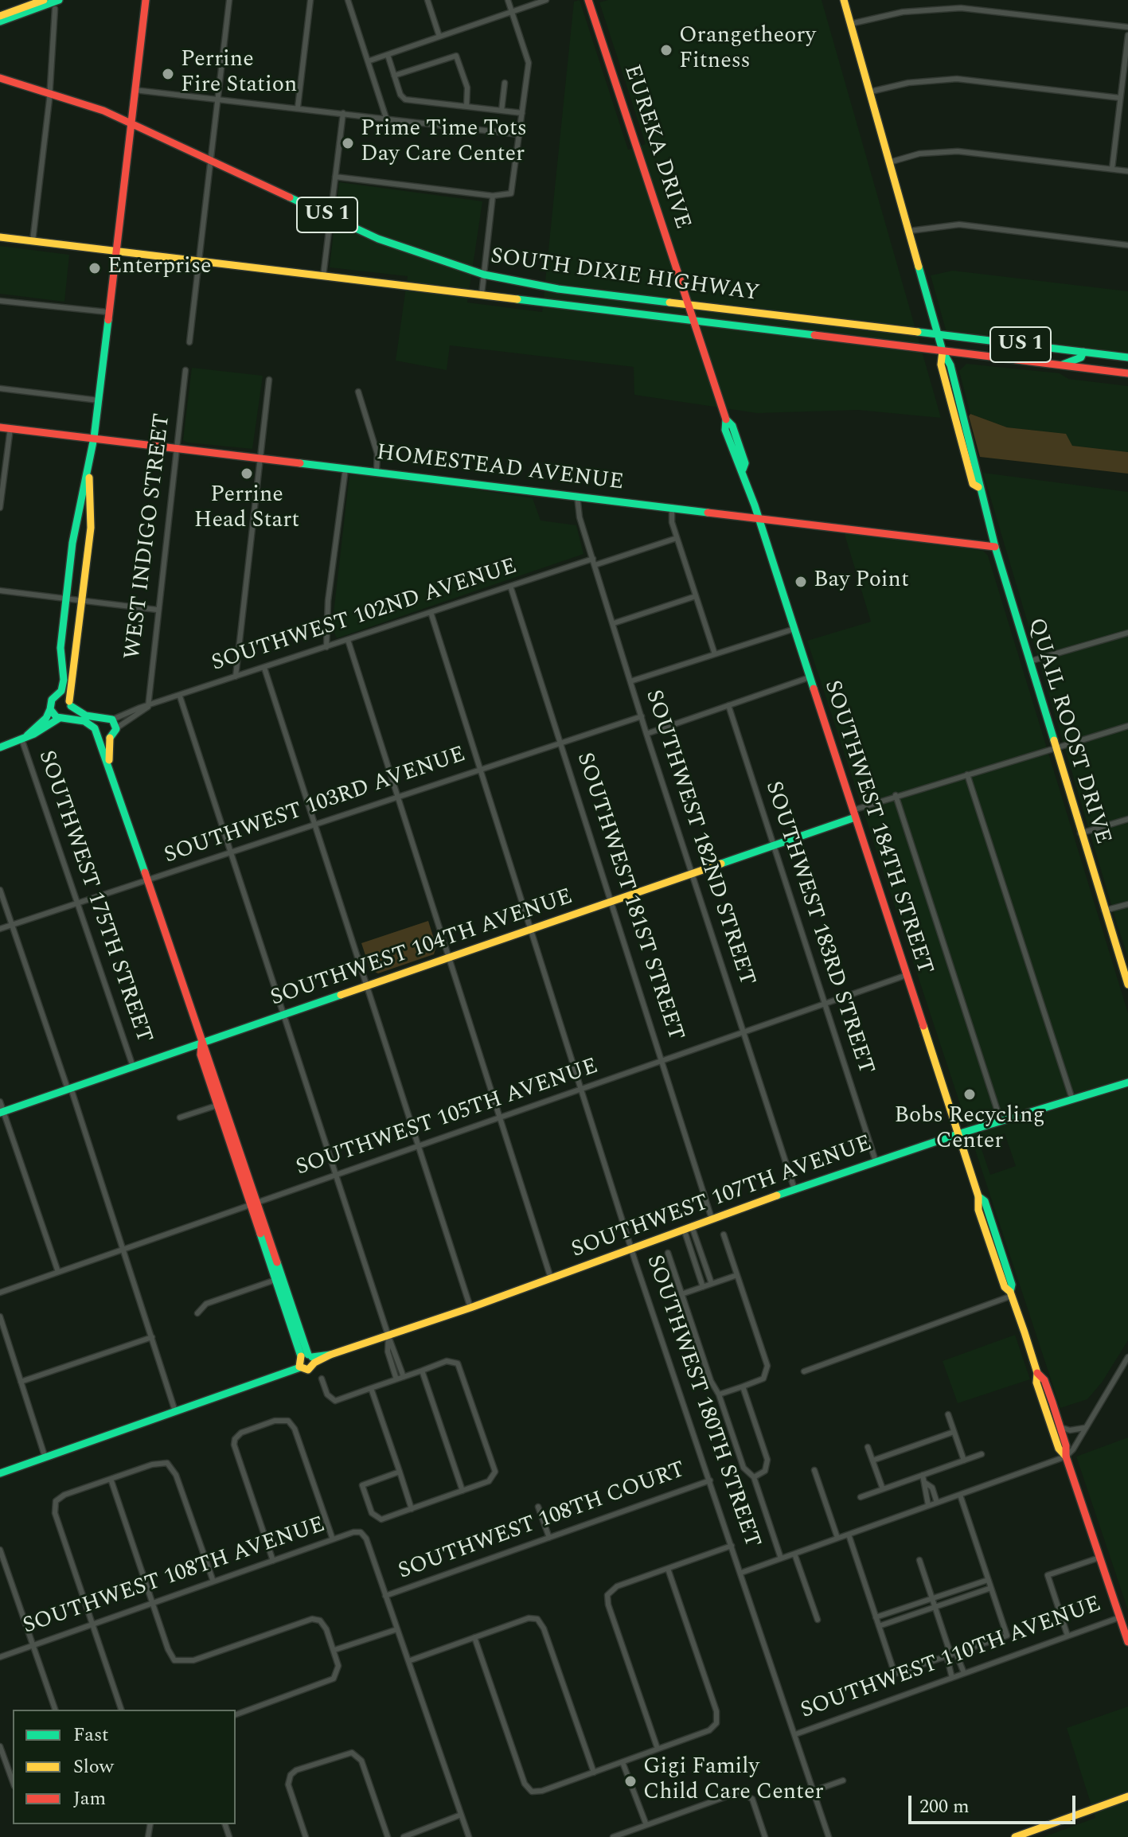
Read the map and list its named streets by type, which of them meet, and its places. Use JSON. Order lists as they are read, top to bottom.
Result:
{
  "streets": {
    "main road": [
      "EUREKA DRIVE",
      "US 1",
      "SOUTH DIXIE HIGHWAY",
      "HOMESTEAD AVENUE",
      "QUAIL ROOST DRIVE",
      "SOUTHWEST 184TH STREET",
      "SOUTHWEST 104TH AVENUE",
      "SOUTHWEST 107TH AVENUE"
    ],
    "street": [
      "WEST INDIGO STREET",
      "SOUTHWEST 102ND AVENUE",
      "SOUTHWEST 103RD AVENUE",
      "SOUTHWEST 182ND STREET",
      "SOUTHWEST 175TH STREET",
      "SOUTHWEST 181ST STREET",
      "SOUTHWEST 183RD STREET",
      "SOUTHWEST 105TH AVENUE",
      "SOUTHWEST 180TH STREET",
      "SOUTHWEST 108TH COURT",
      "SOUTHWEST 108TH AVENUE",
      "SOUTHWEST 110TH AVENUE"
    ]
  },
  "crossings": [
    ["EUREKA DRIVE", "SOUTH DIXIE HIGHWAY"],
    ["EUREKA DRIVE", "SOUTHWEST 184TH STREET"],
    ["SOUTH DIXIE HIGHWAY", "QUAIL ROOST DRIVE"],
    ["SOUTH DIXIE HIGHWAY", "SOUTHWEST 184TH STREET"],
    ["HOMESTEAD AVENUE", "WEST INDIGO STREET"],
    ["HOMESTEAD AVENUE", "QUAIL ROOST DRIVE"],
    ["HOMESTEAD AVENUE", "SOUTHWEST 184TH STREET"],
    ["HOMESTEAD AVENUE", "SOUTHWEST 182ND STREET"],
    ["WEST INDIGO STREET", "SOUTHWEST 102ND AVENUE"],
    ["SOUTHWEST 102ND AVENUE", "SOUTHWEST 182ND STREET"],
    ["SOUTHWEST 102ND AVENUE", "SOUTHWEST 181ST STREET"],
    ["SOUTHWEST 102ND AVENUE", "SOUTHWEST 180TH STREET"],
    ["SOUTHWEST 103RD AVENUE", "SOUTHWEST 182ND STREET"],
    ["SOUTHWEST 103RD AVENUE", "SOUTHWEST 175TH STREET"],
    ["SOUTHWEST 103RD AVENUE", "SOUTHWEST 181ST STREET"],
    ["SOUTHWEST 103RD AVENUE", "SOUTHWEST 180TH STREET"],
    ["SOUTHWEST 184TH STREET", "SOUTHWEST 104TH AVENUE"],
    ["SOUTHWEST 184TH STREET", "SOUTHWEST 105TH AVENUE"],
    ["SOUTHWEST 184TH STREET", "SOUTHWEST 107TH AVENUE"],
    ["SOUTHWEST 184TH STREET", "SOUTHWEST 110TH AVENUE"],
    ["SOUTHWEST 182ND STREET", "SOUTHWEST 104TH AVENUE"],
    ["SOUTHWEST 182ND STREET", "SOUTHWEST 105TH AVENUE"],
    ["SOUTHWEST 182ND STREET", "SOUTHWEST 107TH AVENUE"],
    ["SOUTHWEST 175TH STREET", "SOUTHWEST 104TH AVENUE"],
    ["SOUTHWEST 181ST STREET", "SOUTHWEST 104TH AVENUE"],
    ["SOUTHWEST 181ST STREET", "SOUTHWEST 105TH AVENUE"],
    ["SOUTHWEST 181ST STREET", "SOUTHWEST 107TH AVENUE"],
    ["SOUTHWEST 183RD STREET", "SOUTHWEST 104TH AVENUE"],
    ["SOUTHWEST 183RD STREET", "SOUTHWEST 105TH AVENUE"],
    ["SOUTHWEST 183RD STREET", "SOUTHWEST 107TH AVENUE"],
    ["SOUTHWEST 104TH AVENUE", "SOUTHWEST 180TH STREET"],
    ["SOUTHWEST 105TH AVENUE", "SOUTHWEST 180TH STREET"],
    ["SOUTHWEST 107TH AVENUE", "SOUTHWEST 180TH STREET"],
    ["SOUTHWEST 180TH STREET", "SOUTHWEST 108TH COURT"],
    ["SOUTHWEST 180TH STREET", "SOUTHWEST 110TH AVENUE"],
    ["SOUTHWEST 108TH COURT", "SOUTHWEST 108TH AVENUE"]
  ],
  "places": [
    "Orangetheory Fitness",
    "Perrine Fire Station",
    "Prime Time Tots Day Care Center",
    "Enterprise",
    "Perrine Head Start",
    "Bay Point",
    "Bobs Recycling Center",
    "Gigi Family Child Care Center"
  ],
  "legend": ["Fast", "Slow", "Jam"],
  "scale_bar": "200 m"
}
